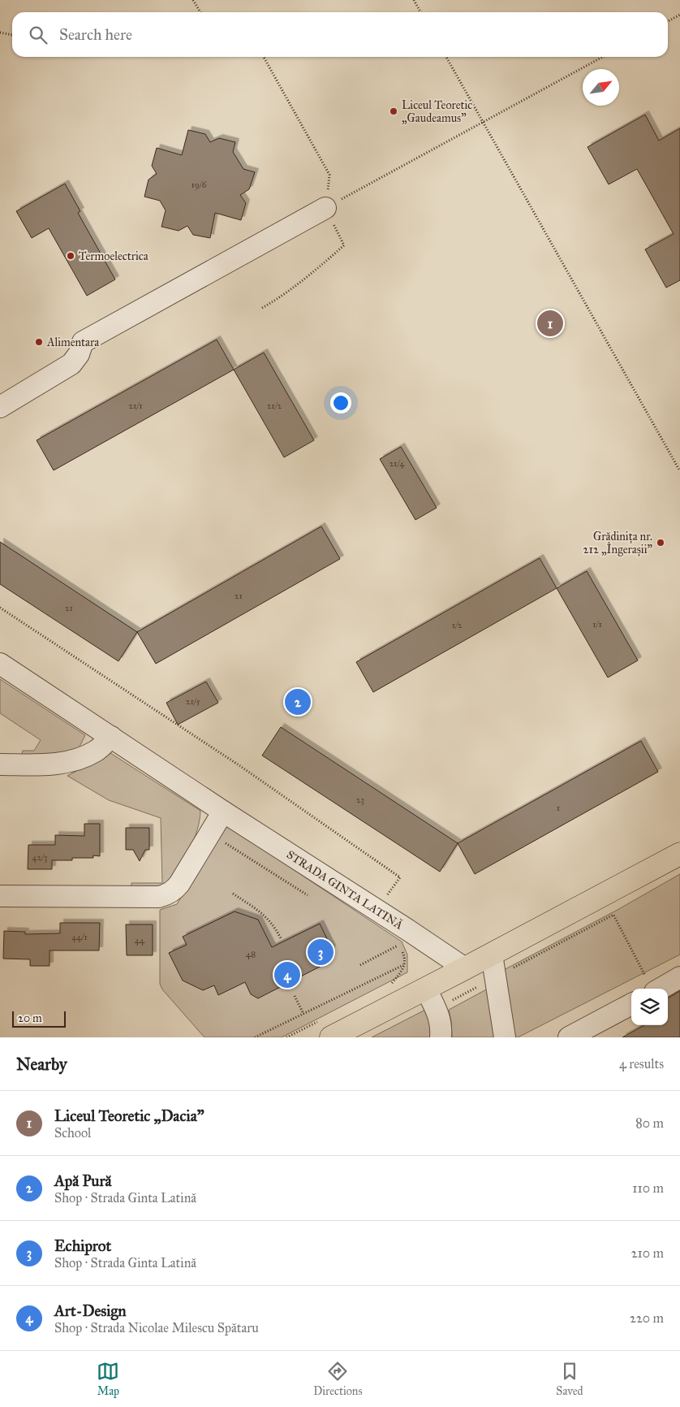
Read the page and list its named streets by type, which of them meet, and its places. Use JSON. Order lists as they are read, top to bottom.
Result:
{
  "streets": {
    "street": ["STRADA GINTA LATINĂ"]
  },
  "places": [
    "Liceul Teoretic „Gaudeamus”",
    "Termoelectrica",
    "Alimentara",
    "Grădinița nr. 212 „Îngerașii”"
  ],
  "house_numbers": [
    "19/6",
    "21/1",
    "21/2",
    "21/4",
    "21",
    "21",
    "1/1",
    "1/2",
    "21/5",
    "23",
    "1",
    "42/3",
    "44/1",
    "44",
    "48"
  ],
  "scale_bar": "20 m",
  "north": "top right",
  "page": {
    "search": "Search here",
    "pins": [
      "1",
      "2",
      "3",
      "4"
    ],
    "scale": "20 m",
    "heading": ["Nearby", "4 results"],
    "list": [
      {
        "mark": "1",
        "name": "Liceul Teoretic „Dacia”",
        "note": "School",
        "value": "80 m"
      },
      {
        "mark": "2",
        "name": "Apă Pură",
        "note": "Shop · Strada Ginta Latină",
        "value": "110 m"
      },
      {
        "mark": "3",
        "name": "Echiprot",
        "note": "Shop · Strada Ginta Latină",
        "value": "210 m"
      },
      {
        "mark": "4",
        "name": "Art-Design",
        "note": "Shop · Strada Nicolae Milescu Spătaru",
        "value": "220 m"
      }
    ],
    "nav": ["Map", "Directions", "Saved"]
  }
}
